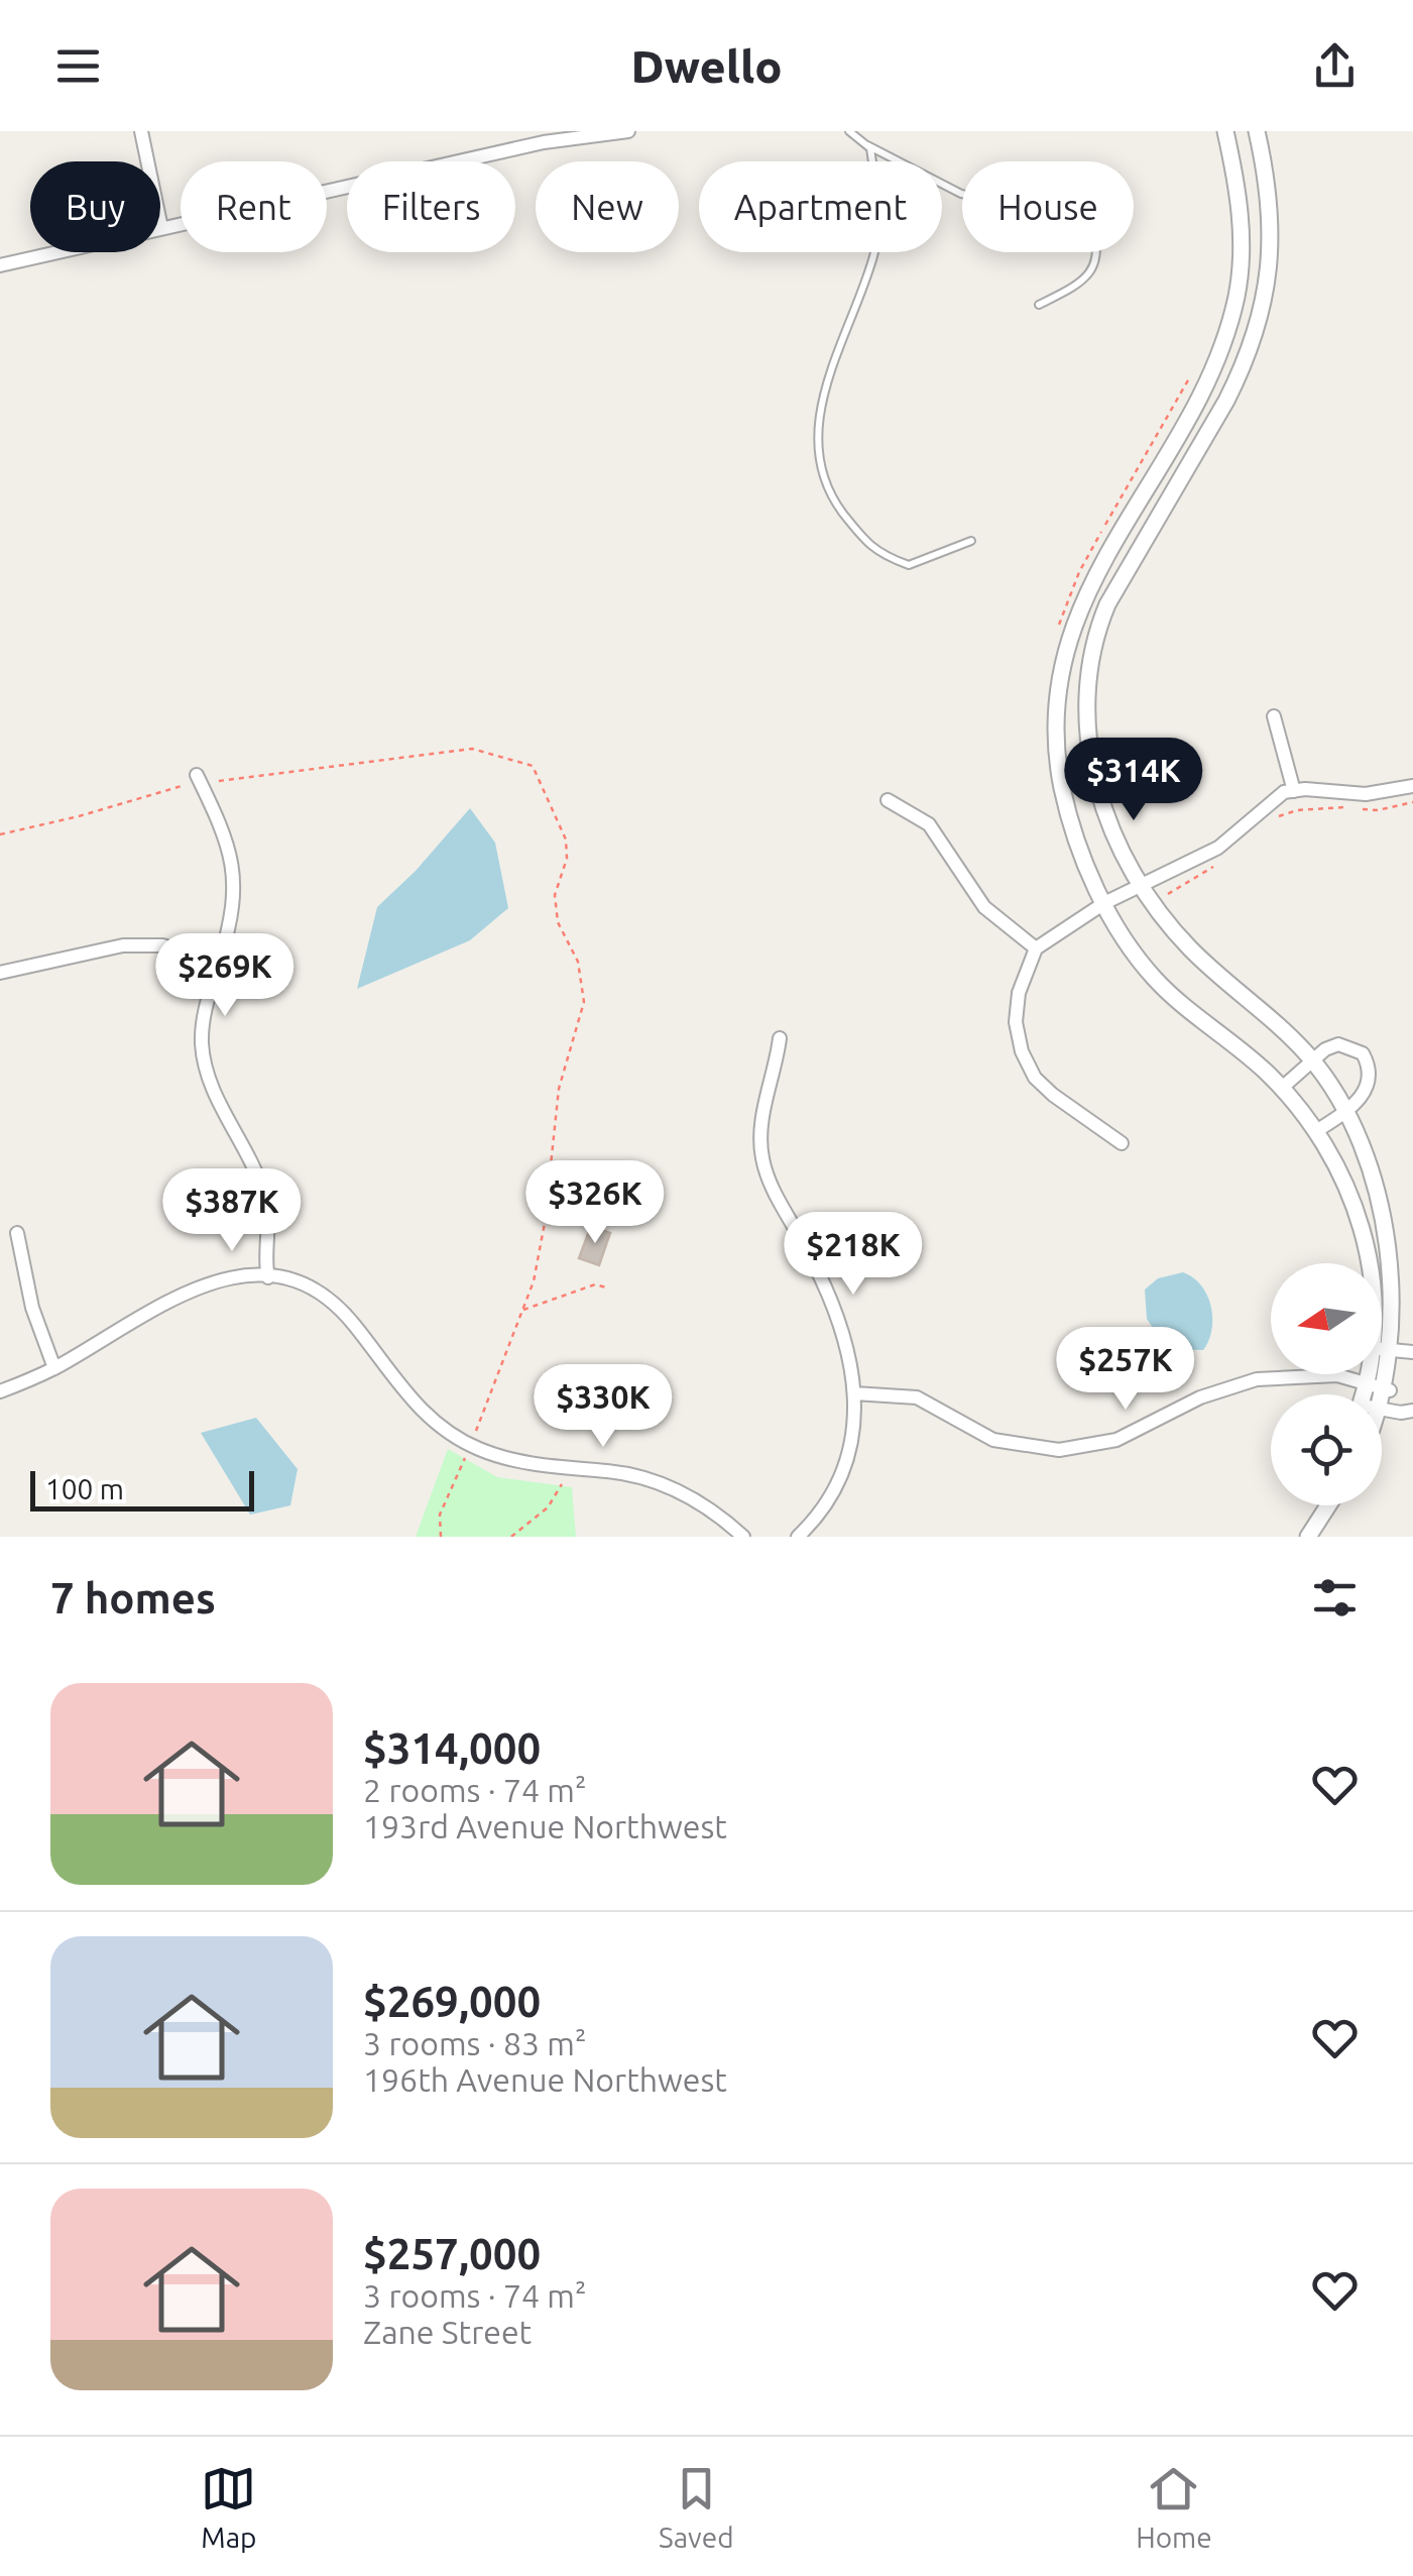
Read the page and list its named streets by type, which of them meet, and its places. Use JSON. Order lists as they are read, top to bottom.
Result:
{
  "scale_bar": "100 m",
  "north": "left",
  "page": {
    "header": "Dwello",
    "chip": [
      "Buy",
      "Rent",
      "Filters",
      "New",
      "Apartment",
      "House"
    ],
    "price": [
      "$314K",
      "$269K",
      "$326K",
      "$387K",
      "$218K",
      "$257K",
      "$330K"
    ],
    "scale": "100 m",
    "heading": "7 homes",
    "list": [
      {
        "name": "$314,000",
        "note": "2 rooms · 74 m² · 193rd Avenue Northwest"
      },
      {
        "name": "$269,000",
        "note": "3 rooms · 83 m² · 196th Avenue Northwest"
      },
      {
        "name": "$257,000",
        "note": "3 rooms · 74 m² · Zane Street"
      }
    ],
    "tabs": ["Map", "Saved", "Home"]
  }
}
